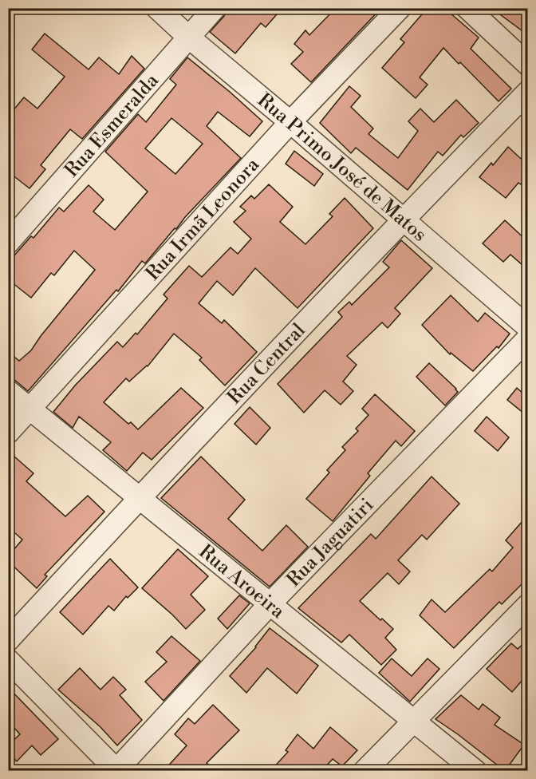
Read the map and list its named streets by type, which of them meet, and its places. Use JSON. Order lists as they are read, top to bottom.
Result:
{
  "streets": {
    "street": [
      "Rua Esmeralda",
      "Rua Primo José de Matos",
      "Rua Irmã Leonora",
      "Rua Central",
      "Rua Jaguatiri",
      "Rua Aroeira"
    ]
  },
  "crossings": [
    ["Rua Esmeralda", "Rua Primo José de Matos"],
    ["Rua Primo José de Matos", "Rua Irmã Leonora"],
    ["Rua Primo José de Matos", "Rua Central"],
    ["Rua Irmã Leonora", "Rua Aroeira"],
    ["Rua Central", "Rua Aroeira"],
    ["Rua Jaguatiri", "Rua Aroeira"]
  ]
}
